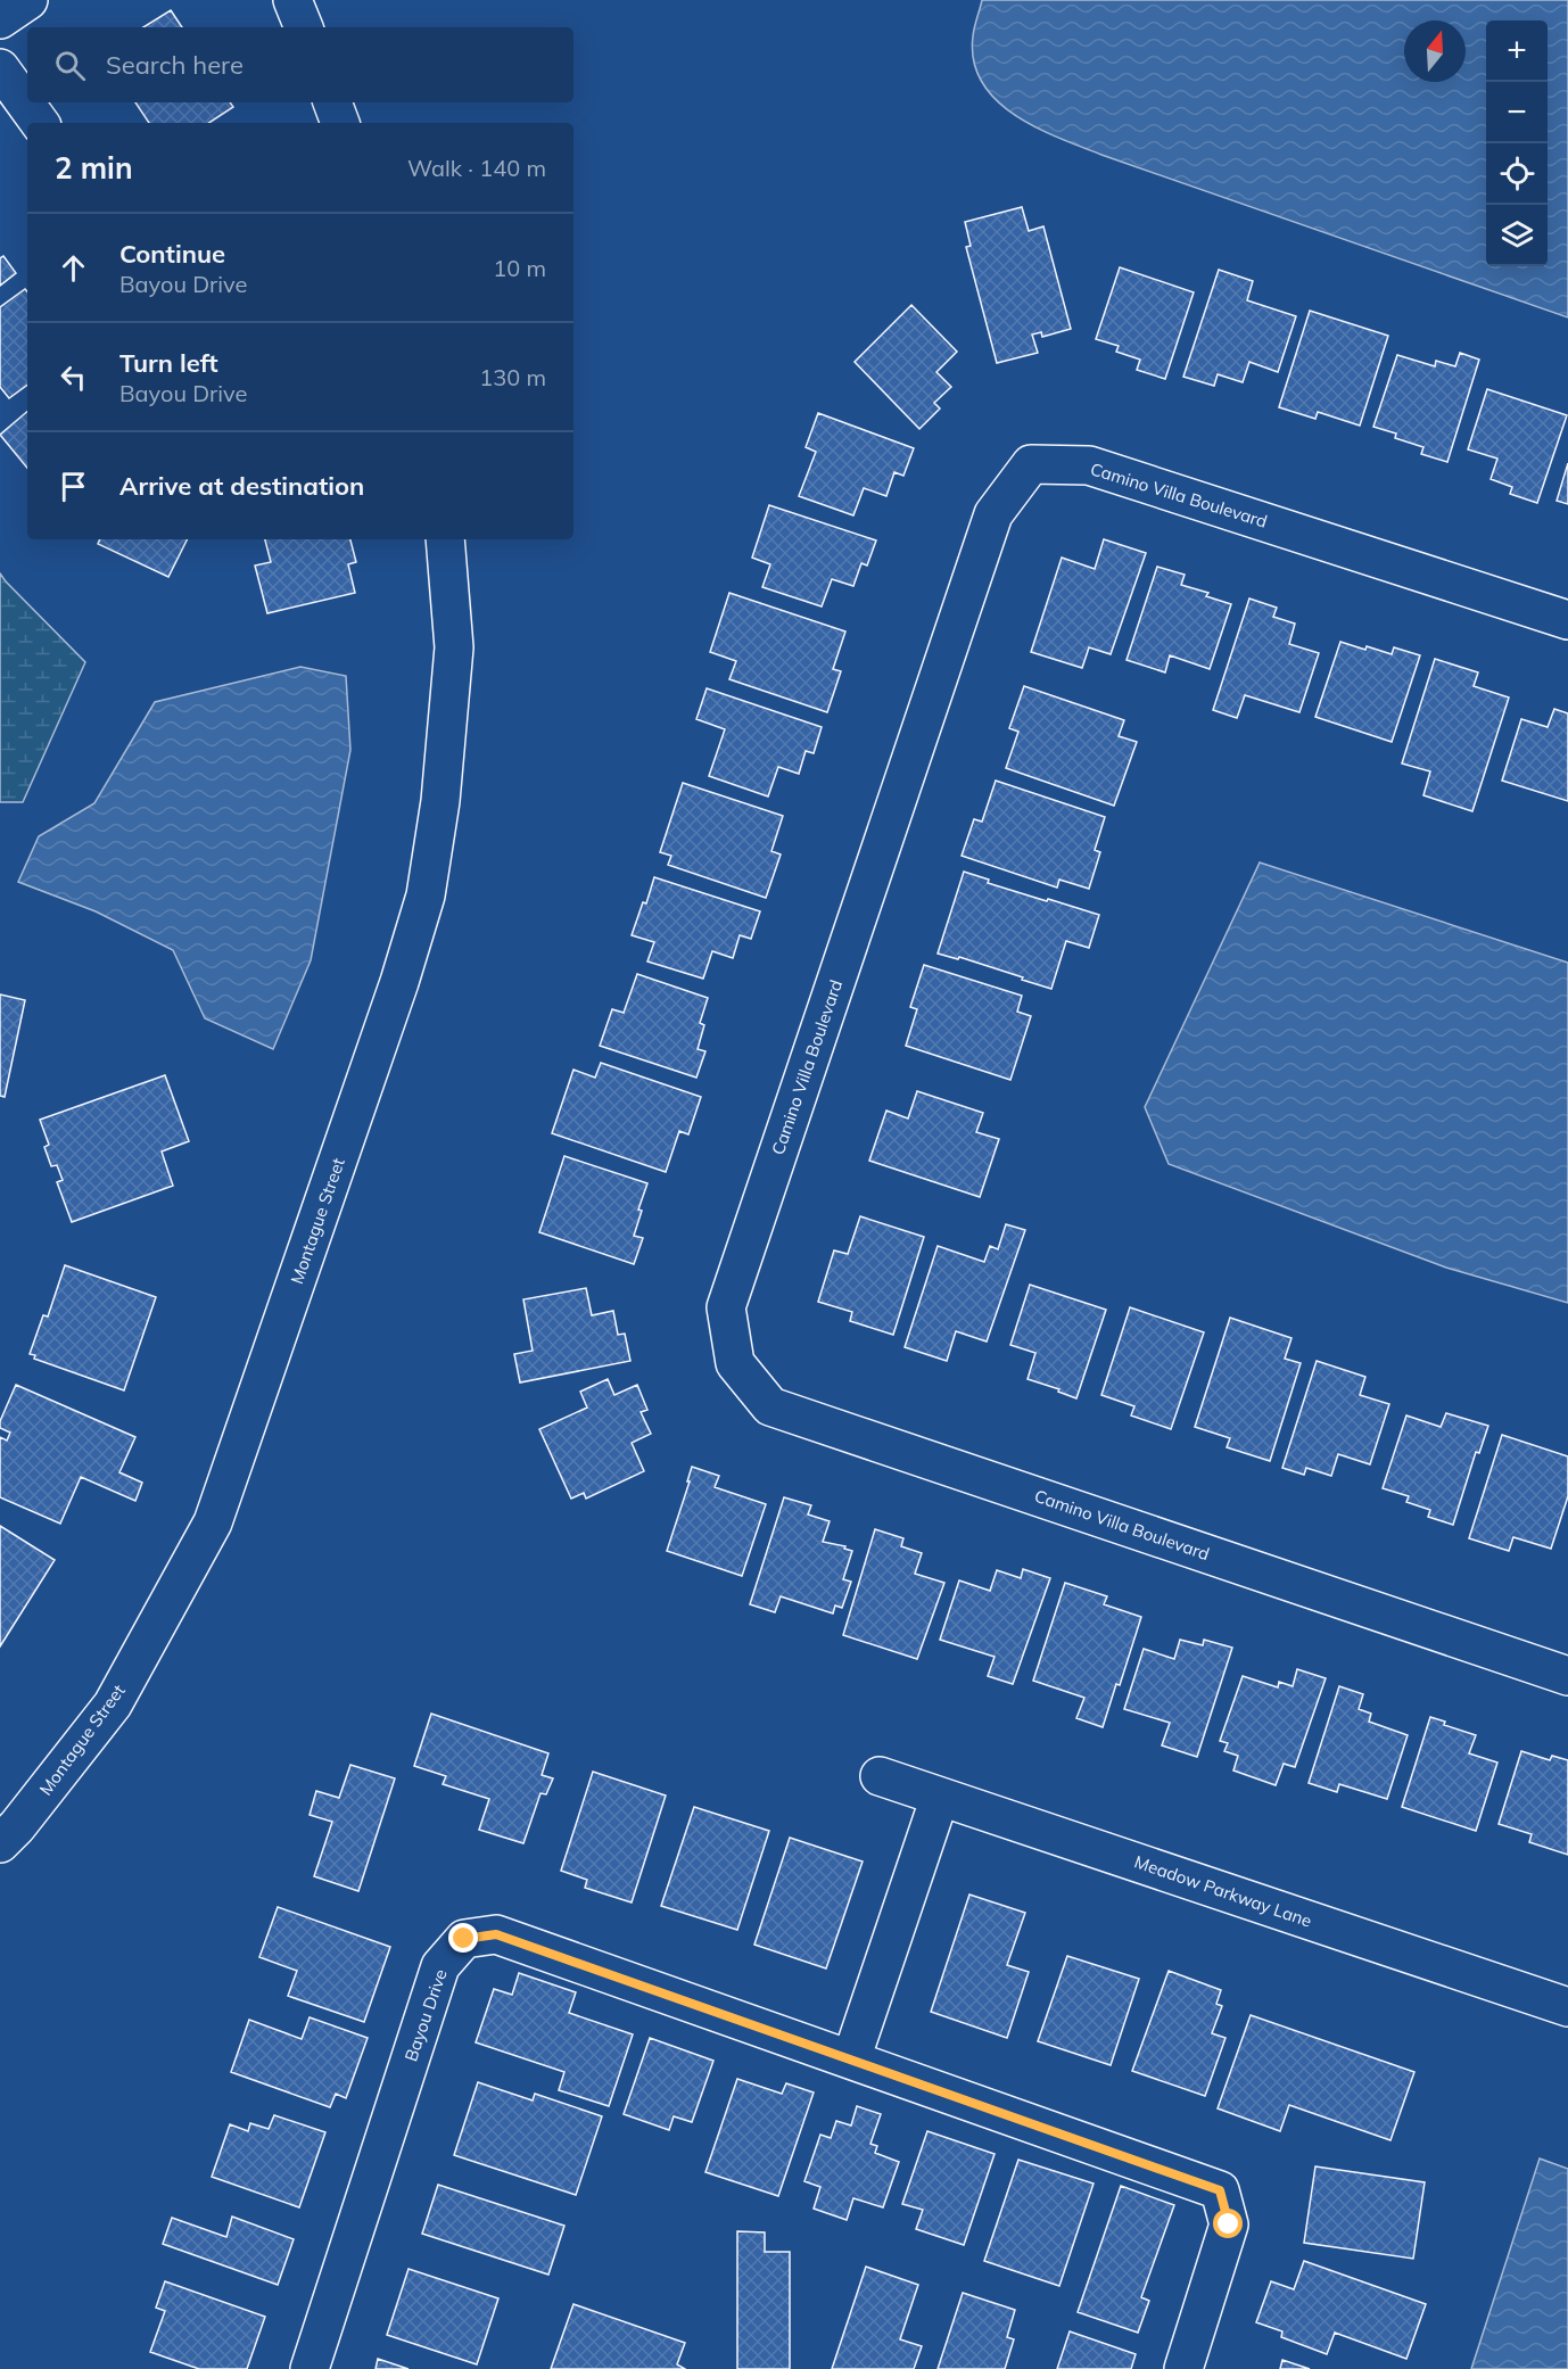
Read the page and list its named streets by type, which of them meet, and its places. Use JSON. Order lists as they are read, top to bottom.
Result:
{
  "streets": {
    "street": [
      "Camino Villa Boulevard",
      "Montague Street",
      "Meadow Parkway Lane",
      "Bayou Drive"
    ]
  },
  "north": "top",
  "page": {
    "map_buttons": ["+", "−"],
    "search": "Search here",
    "heading": ["2 min", "Walk · 140 m"],
    "list": [
      ["Continue", "Bayou Drive", "10 m"],
      ["Turn left", "Bayou Drive", "130 m"],
      "Arrive at destination"
    ]
  }
}
